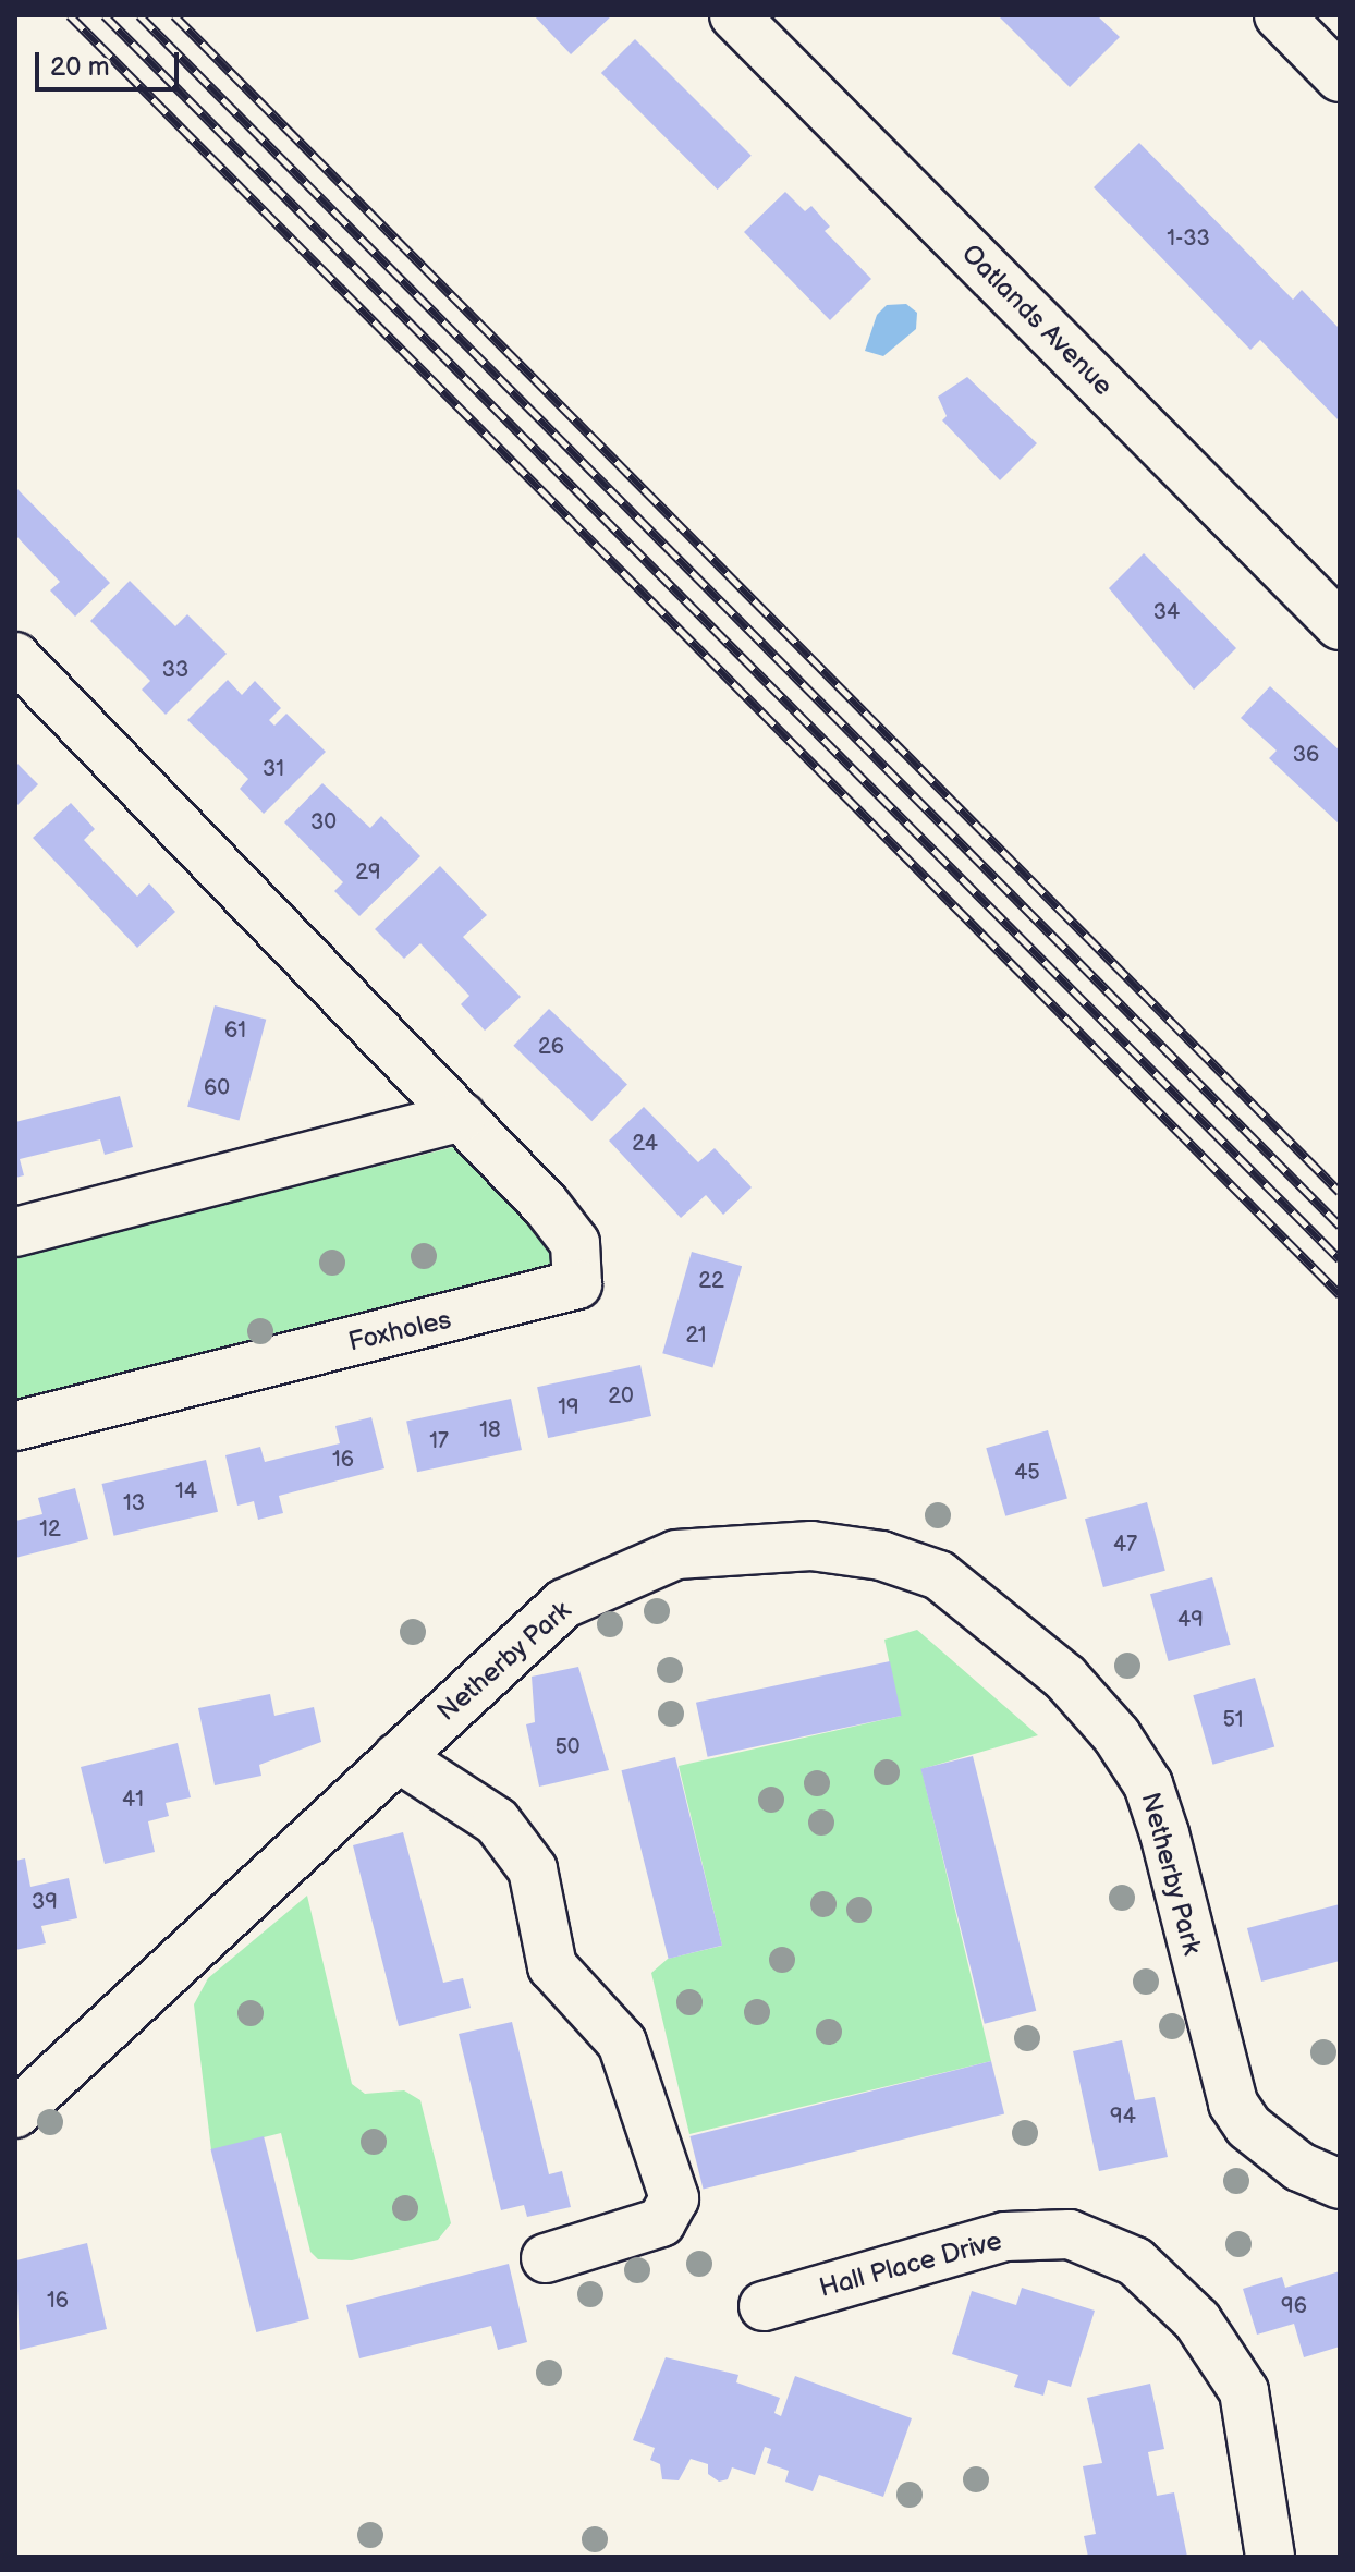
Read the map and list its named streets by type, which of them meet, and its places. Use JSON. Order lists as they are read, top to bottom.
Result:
{
  "streets": {
    "street": [
      "Oatlands Avenue",
      "Foxholes",
      "Netherby Park",
      "Hall Place Drive"
    ]
  },
  "house_numbers": [
    "1-33",
    "34",
    "33",
    "36",
    "31",
    "30",
    "29",
    "61",
    "26",
    "60",
    "24",
    "22",
    "21",
    "20",
    "19",
    "18",
    "17",
    "16",
    "45",
    "14",
    "13",
    "12",
    "47",
    "49",
    "51",
    "50",
    "41",
    "39",
    "94",
    "16",
    "96"
  ],
  "scale_bar": "20 m"
}
